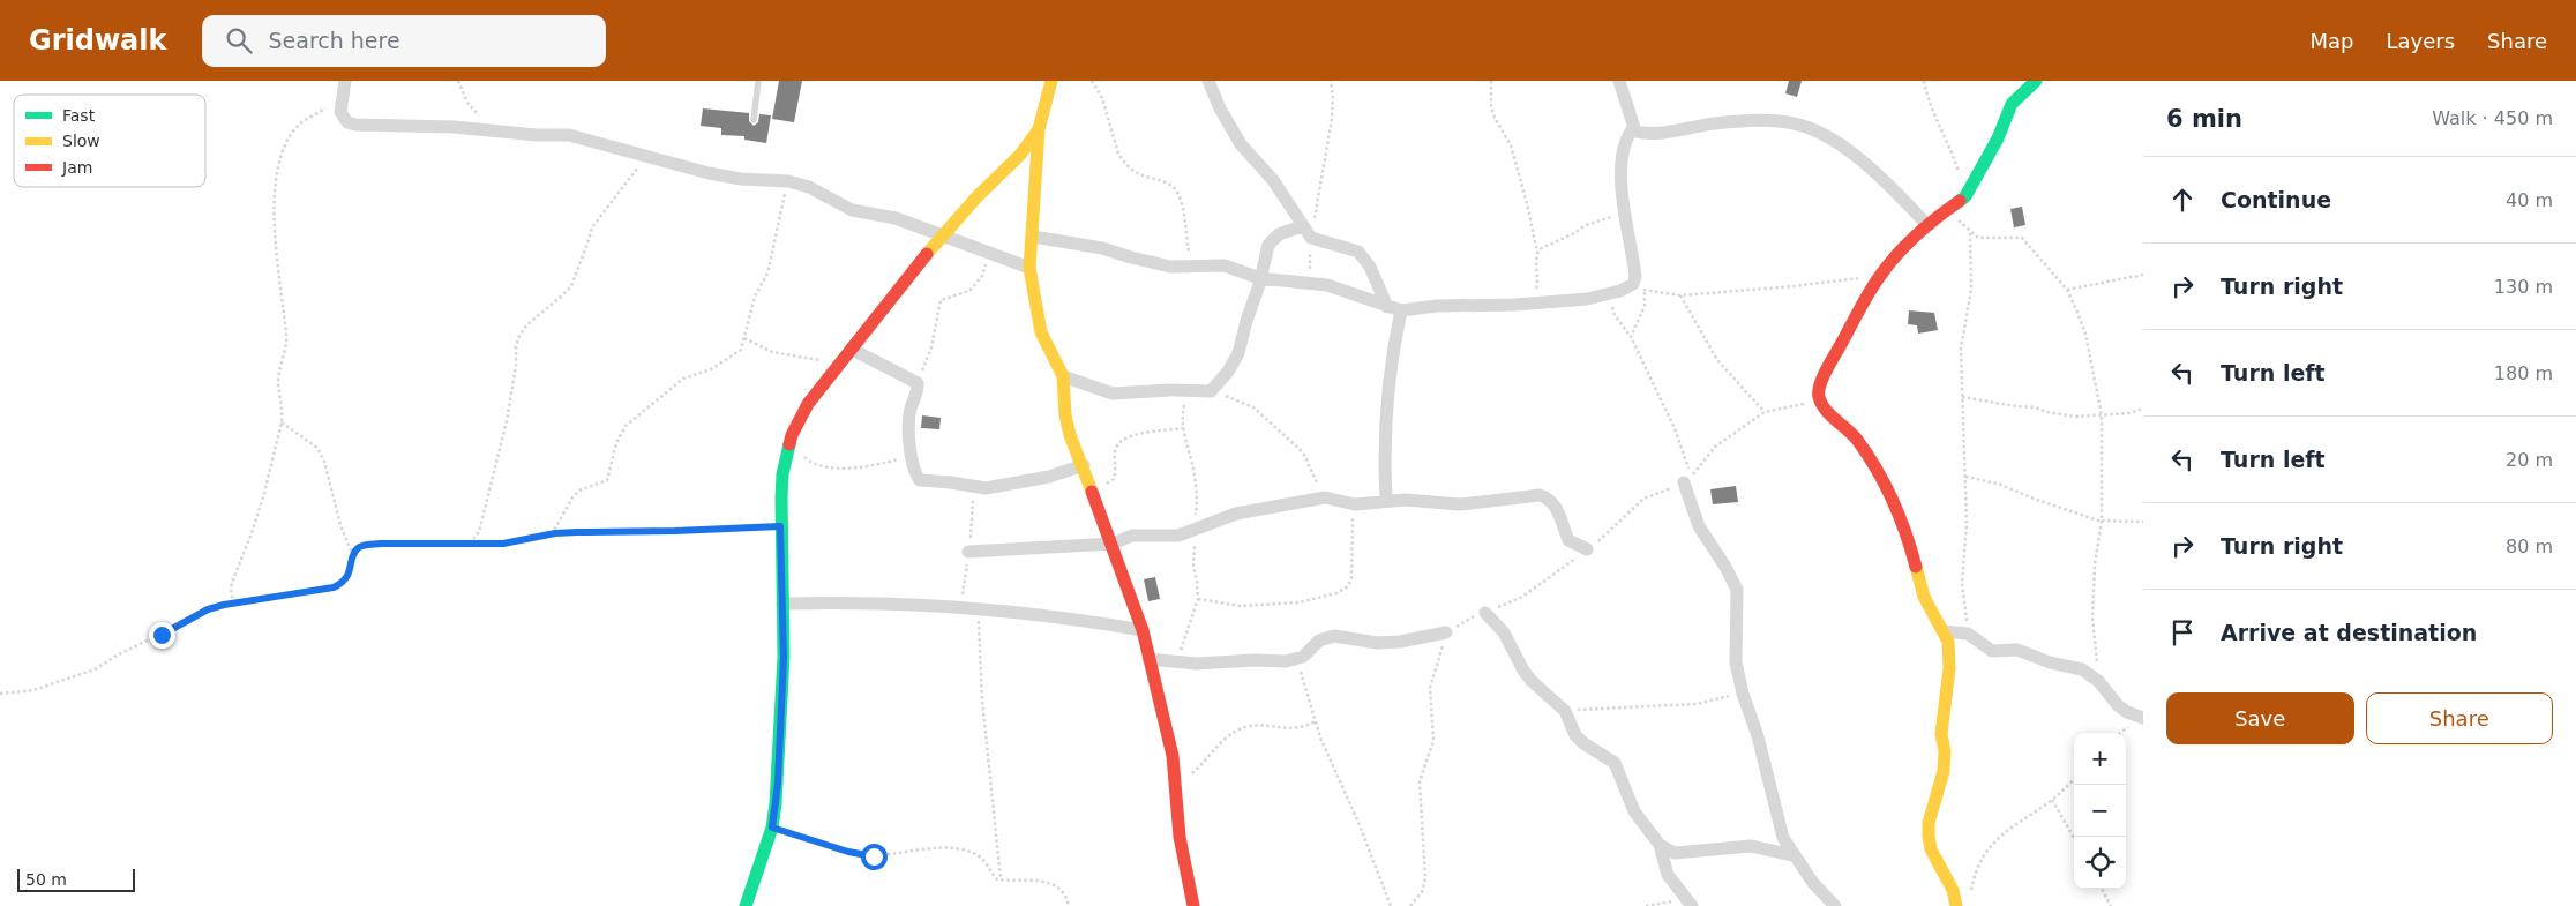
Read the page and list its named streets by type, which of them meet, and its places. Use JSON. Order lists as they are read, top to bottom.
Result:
{
  "legend": ["Fast", "Slow", "Jam"],
  "scale_bar": "50 m",
  "page": {
    "header": "Gridwalk",
    "search": "Search here",
    "nav": ["Map", "Layers", "Share"],
    "heading": ["6 min", "Walk · 450 m"],
    "list": [
      ["Continue", "40 m"],
      ["Turn right", "130 m"],
      ["Turn left", "180 m"],
      ["Turn left", "20 m"],
      ["Turn right", "80 m"],
      "Arrive at destination"
    ],
    "buttons": ["Save", "Share"],
    "map_buttons": ["+", "−"],
    "scale": "50 m"
  }
}
